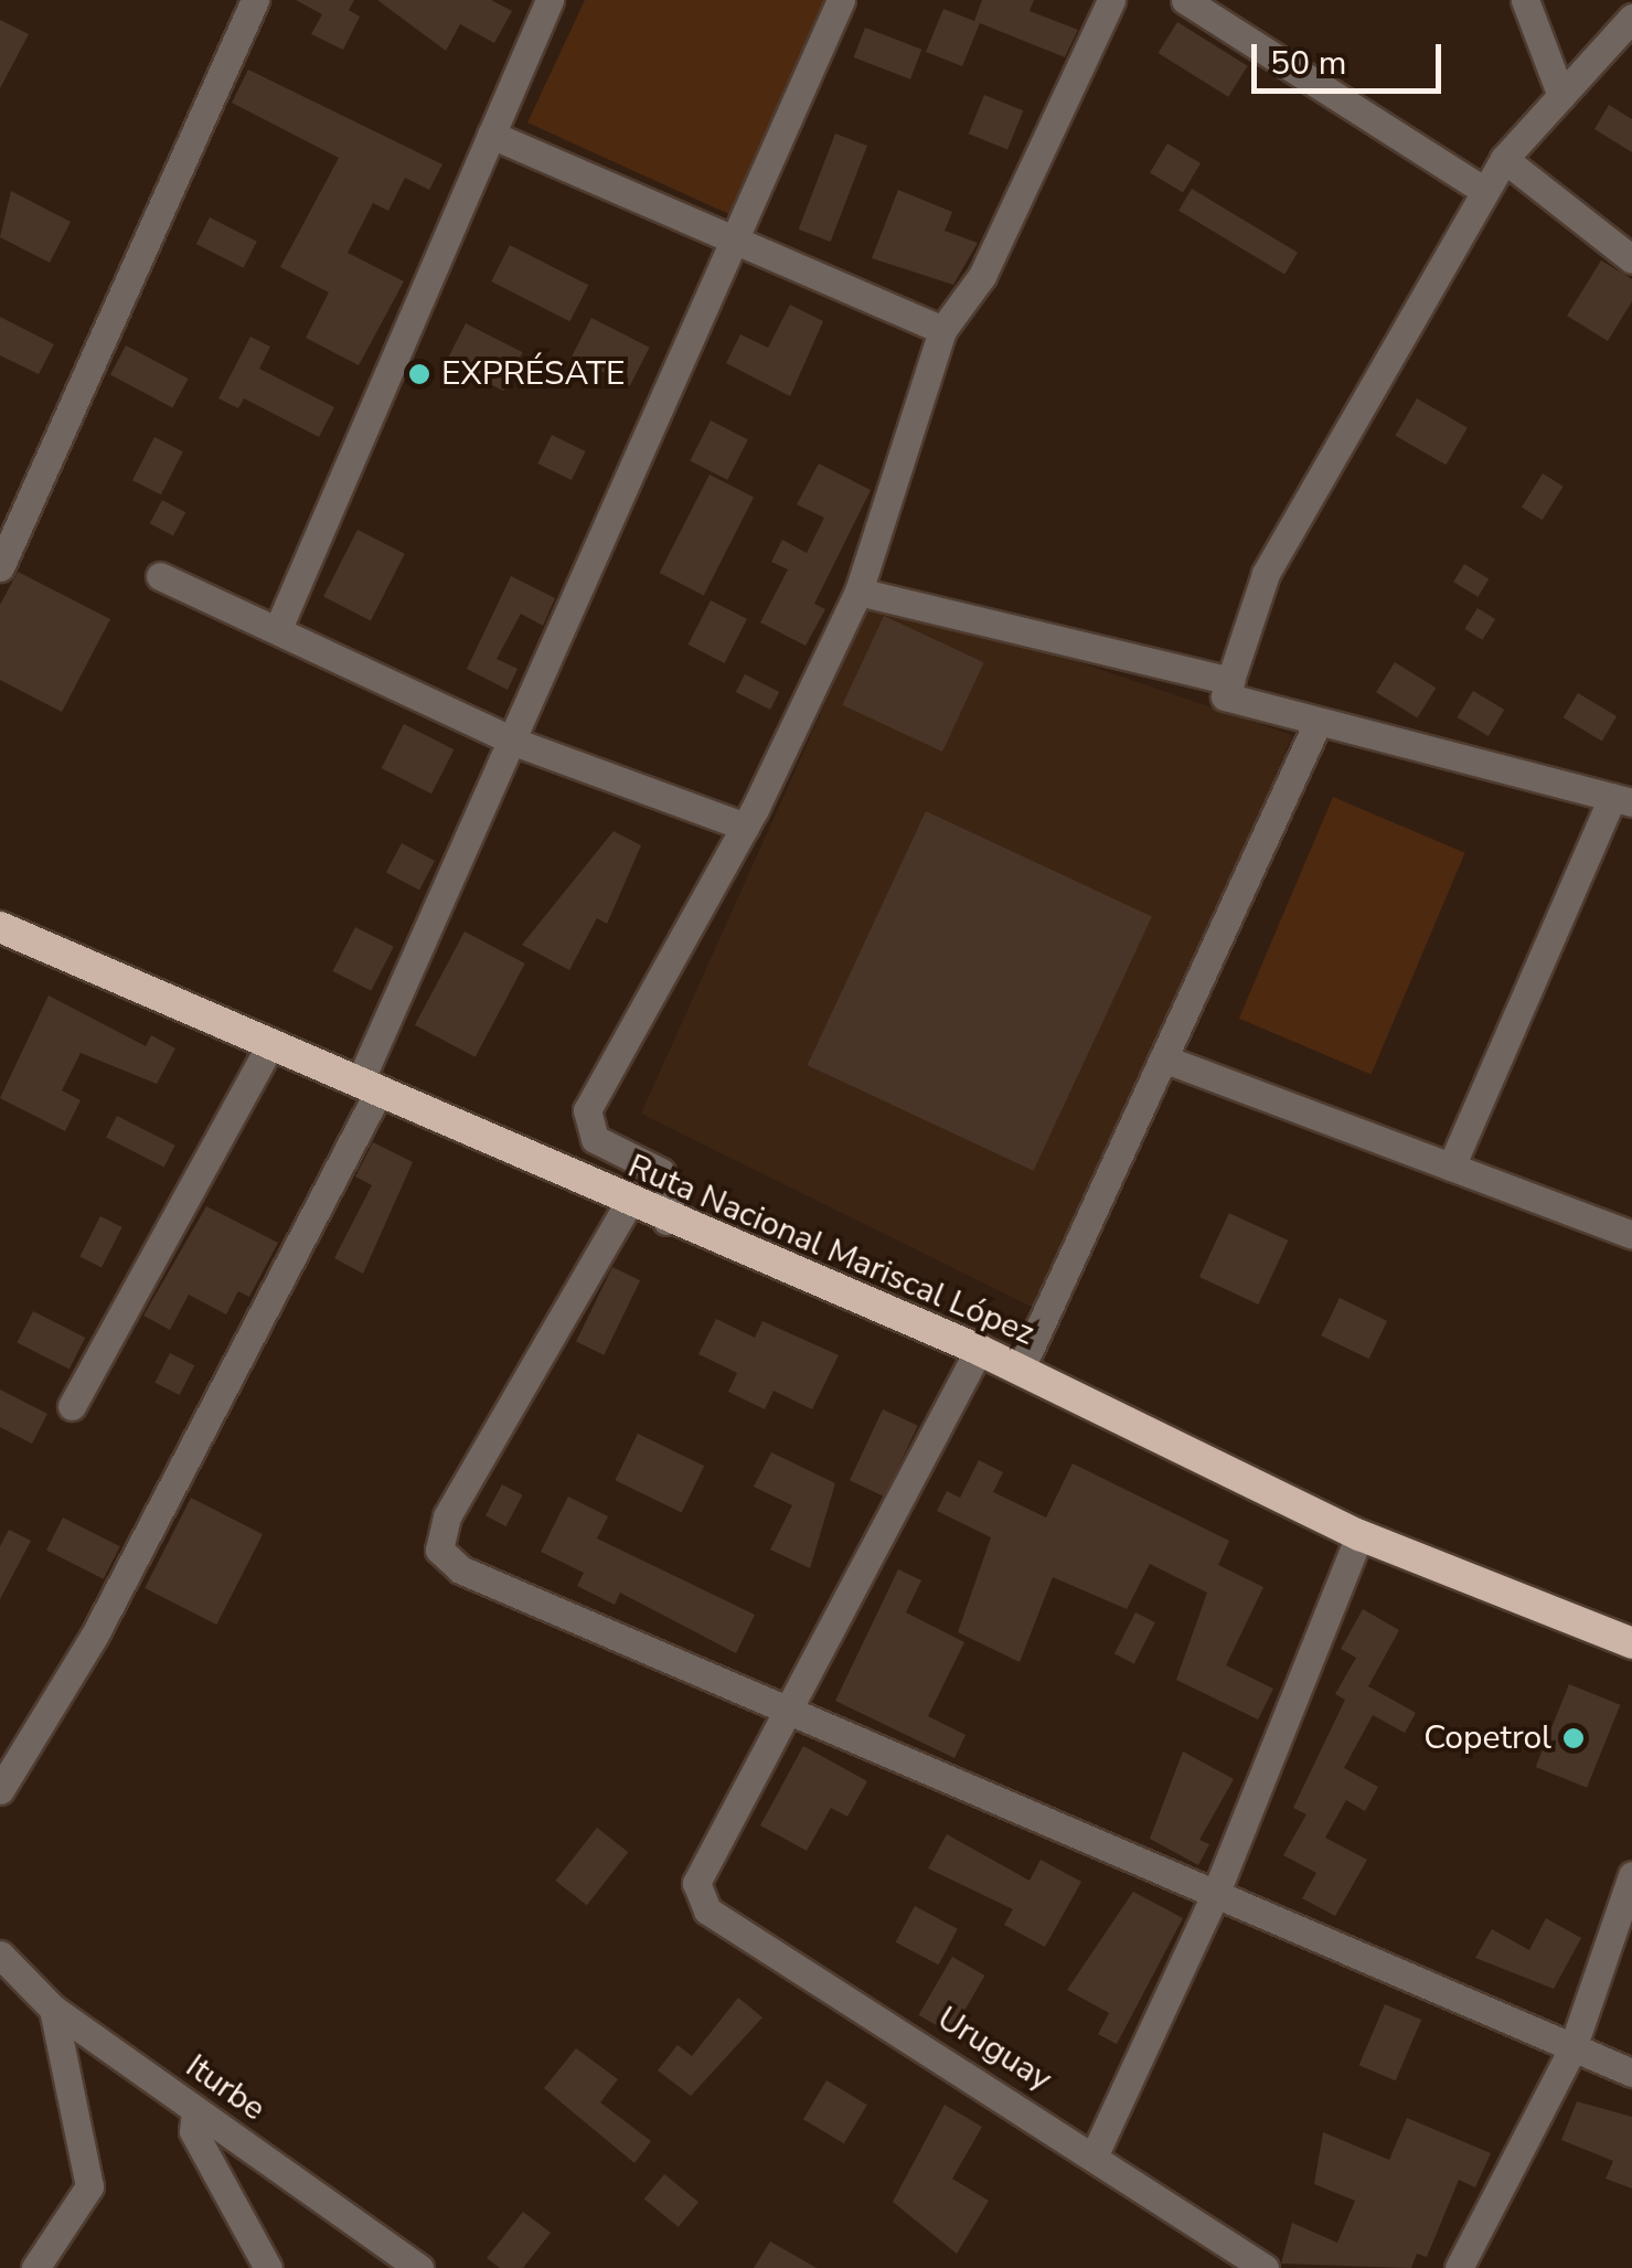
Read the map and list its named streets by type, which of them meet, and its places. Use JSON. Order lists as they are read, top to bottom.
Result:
{
  "streets": {
    "highway": ["Ruta Nacional Mariscal López"],
    "street": ["Uruguay", "Iturbe"]
  },
  "places": ["EXPRÉSATE", "Copetrol"],
  "scale_bar": "50 m"
}
